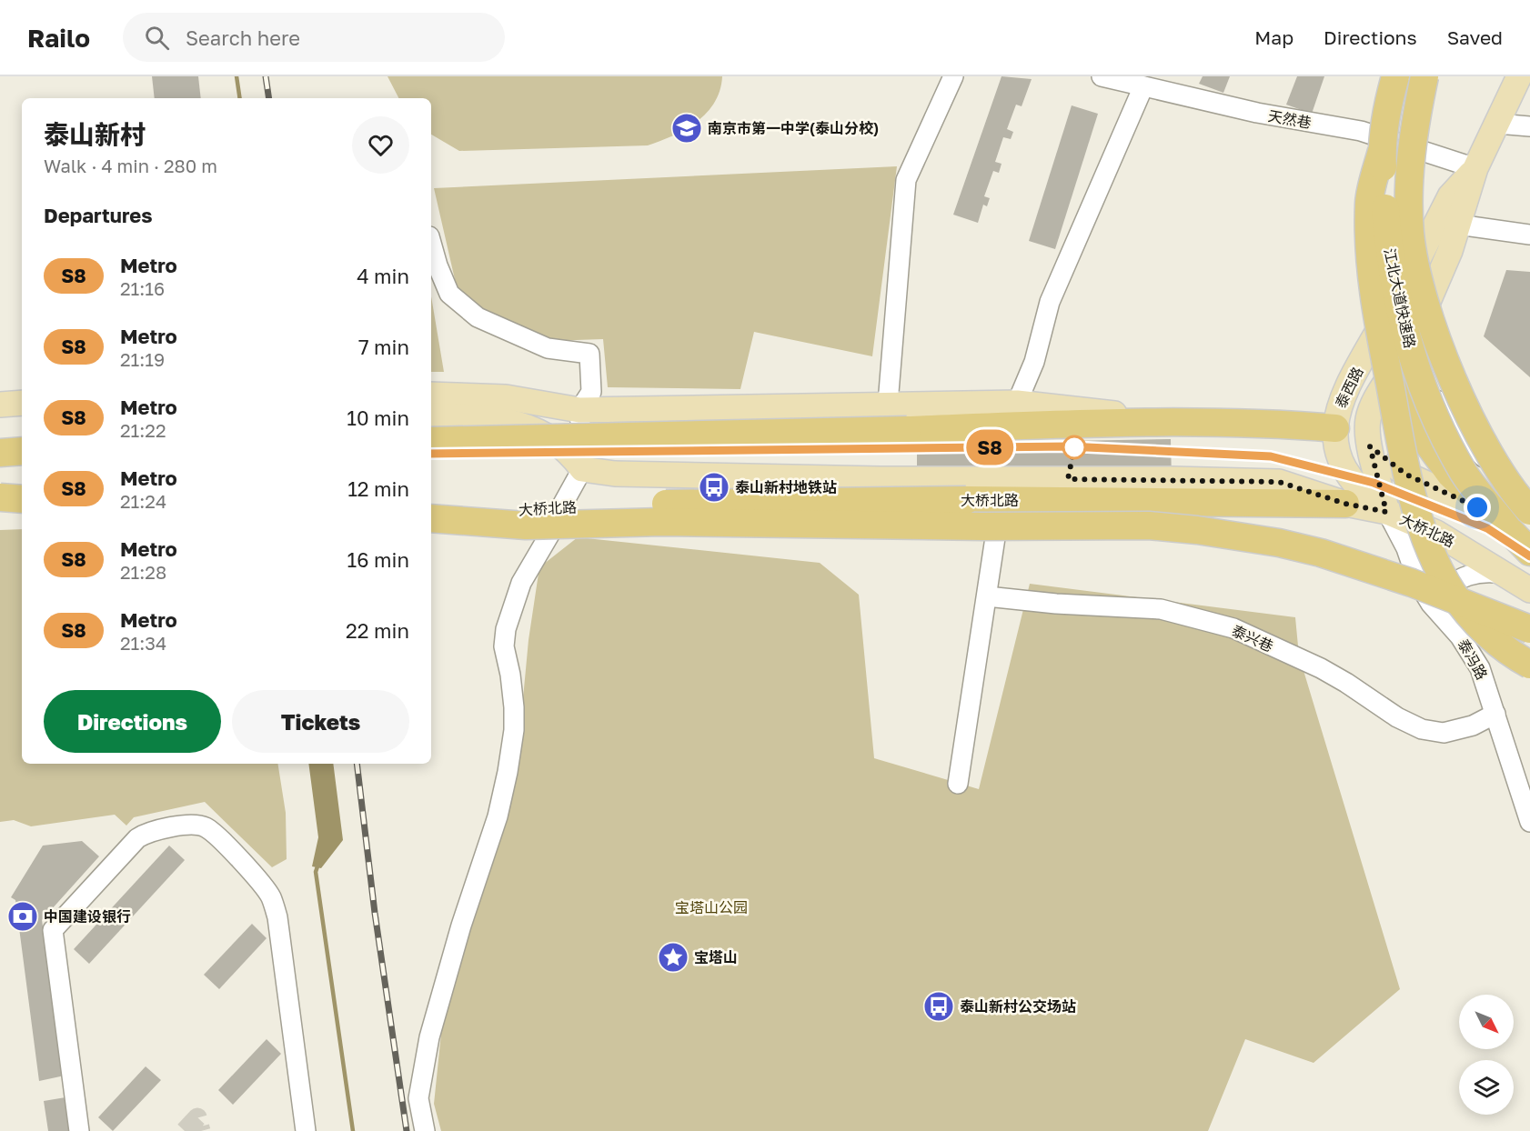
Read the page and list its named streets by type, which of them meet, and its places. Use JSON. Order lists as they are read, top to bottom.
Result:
{
  "streets": {
    "highway": ["江北大道快速路", "大桥北路"],
    "main road": ["泰西路"],
    "street": ["天然巷", "泰兴巷", "泰冯路"]
  },
  "crossings": [
    ["天然巷", "泰西路"],
    ["泰西路", "大桥北路"],
    ["泰西路", "泰冯路"],
    ["大桥北路", "泰冯路"],
    ["泰兴巷", "泰冯路"]
  ],
  "parks": ["宝塔山公园"],
  "places": {
    "school or university": ["南京市第一中学(泰山分校)"],
    "bus stop": ["泰山新村地铁站", "泰山新村公交场站"],
    "bank": ["中国建设银行"],
    "place": ["宝塔山"]
  },
  "lines": ["metro line S8"],
  "north": "bottom right",
  "page": {
    "header": "Railo",
    "search": "Search here",
    "nav": ["Map", "Directions", "Saved"],
    "on_map": "S8",
    "heading": [
      ["泰山新村", "Walk · 4 min · 280 m"],
      "Departures"
    ],
    "list": [
      {
        "mark": "S8",
        "name": "Metro",
        "note": "21:16",
        "value": "4 min"
      },
      {
        "mark": "S8",
        "name": "Metro",
        "note": "21:19",
        "value": "7 min"
      },
      {
        "mark": "S8",
        "name": "Metro",
        "note": "21:22",
        "value": "10 min"
      },
      {
        "mark": "S8",
        "name": "Metro",
        "note": "21:24",
        "value": "12 min"
      },
      {
        "mark": "S8",
        "name": "Metro",
        "note": "21:28",
        "value": "16 min"
      },
      {
        "mark": "S8",
        "name": "Metro",
        "note": "21:34",
        "value": "22 min"
      }
    ],
    "buttons": ["Directions", "Tickets"]
  }
}
